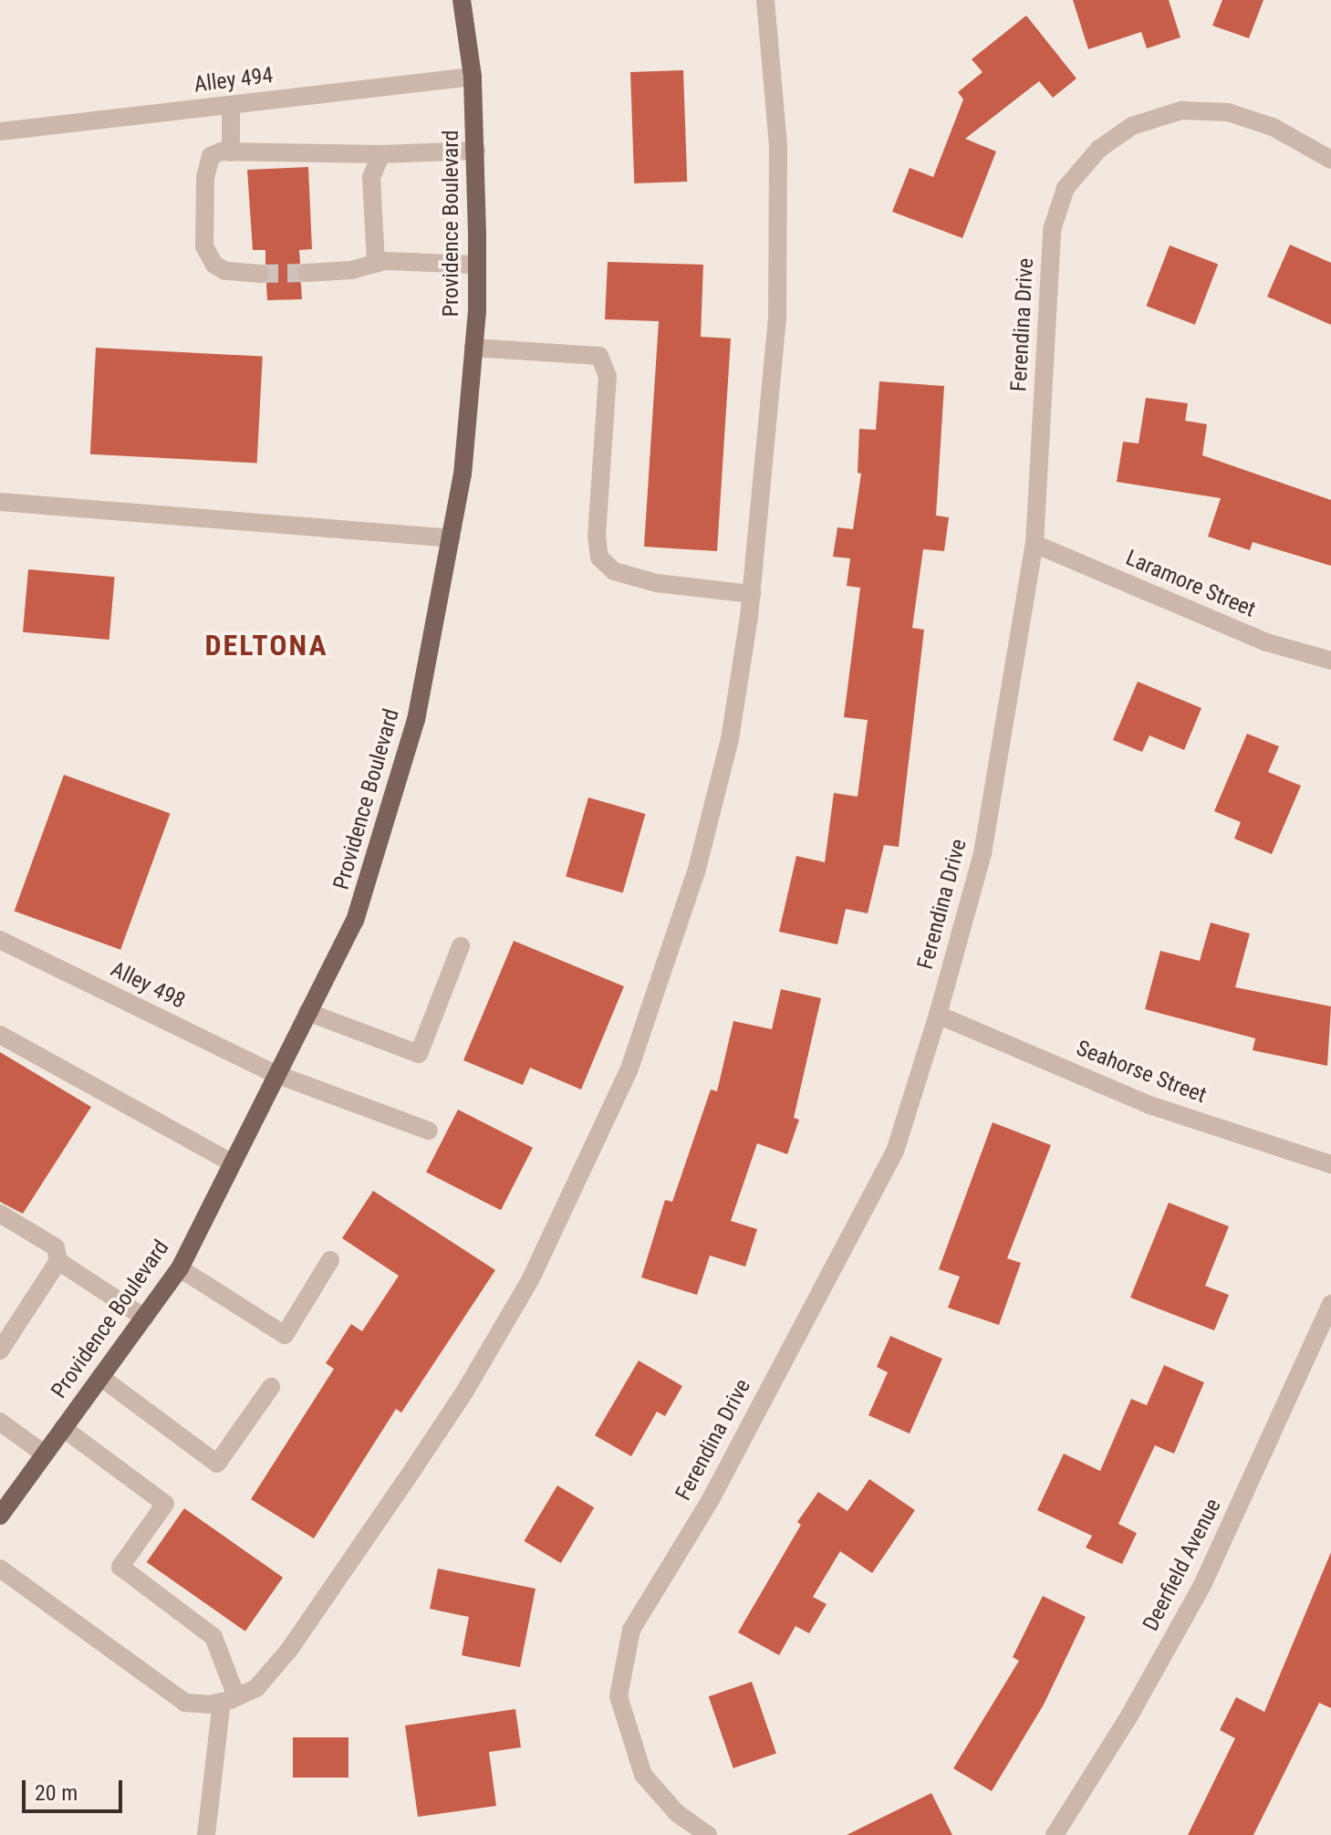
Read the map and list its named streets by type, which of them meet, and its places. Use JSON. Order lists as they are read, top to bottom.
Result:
{
  "streets": {
    "main road": ["Providence Boulevard"],
    "street": [
      "Alley 494",
      "Ferendina Drive",
      "Laramore Street",
      "Alley 498",
      "Seahorse Street",
      "Deerfield Avenue"
    ]
  },
  "crossings": [
    ["Alley 494", "Providence Boulevard"],
    ["Providence Boulevard", "Alley 498"],
    ["Ferendina Drive", "Laramore Street"],
    ["Ferendina Drive", "Seahorse Street"]
  ],
  "districts": ["DELTONA"],
  "scale_bar": "20 m"
}
